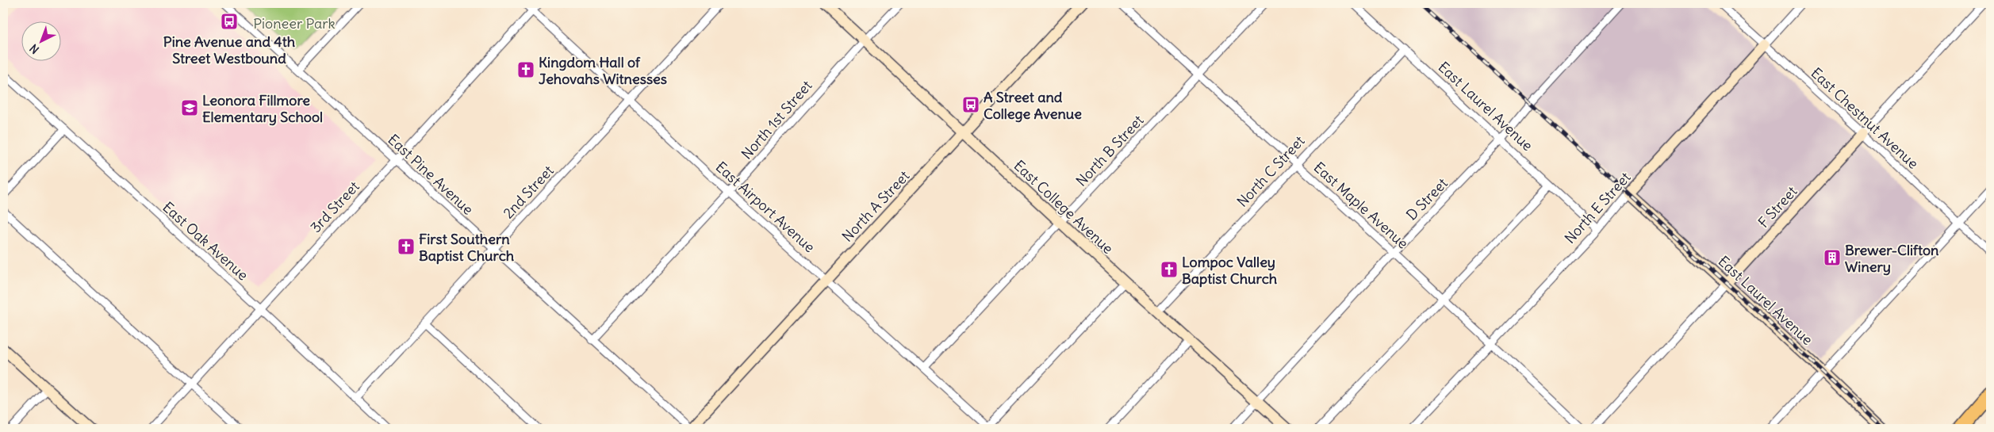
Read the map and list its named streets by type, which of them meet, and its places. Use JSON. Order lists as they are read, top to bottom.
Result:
{
  "streets": {
    "street": [
      "East Laurel Avenue",
      "East Chestnut Avenue",
      "North 1st Street",
      "North B Street",
      "North C Street",
      "East Pine Avenue",
      "2nd Street",
      "D Street",
      "East Maple Avenue",
      "North A Street",
      "3rd Street",
      "East Airport Avenue",
      "East College Avenue",
      "F Street",
      "North E Street",
      "East Oak Avenue"
    ]
  },
  "crossings": [
    ["East Laurel Avenue", "North C Street"],
    ["East Laurel Avenue", "D Street"],
    ["East Laurel Avenue", "F Street"],
    ["East Laurel Avenue", "North E Street"],
    ["East Chestnut Avenue", "F Street"],
    ["East Chestnut Avenue", "North E Street"],
    ["North 1st Street", "East Pine Avenue"],
    ["North 1st Street", "East Airport Avenue"],
    ["North 1st Street", "East College Avenue"],
    ["North B Street", "East Maple Avenue"],
    ["North B Street", "East Airport Avenue"],
    ["North B Street", "East College Avenue"],
    ["North C Street", "East Maple Avenue"],
    ["North C Street", "East College Avenue"],
    ["East Pine Avenue", "2nd Street"],
    ["East Pine Avenue", "North A Street"],
    ["East Pine Avenue", "3rd Street"],
    ["2nd Street", "East Airport Avenue"],
    ["2nd Street", "East Oak Avenue"],
    ["D Street", "East Maple Avenue"],
    ["D Street", "East College Avenue"],
    ["East Maple Avenue", "North E Street"],
    ["North A Street", "East Airport Avenue"],
    ["North A Street", "East College Avenue"],
    ["3rd Street", "East Airport Avenue"],
    ["3rd Street", "East Oak Avenue"]
  ],
  "parks": ["Pioneer Park"],
  "places": {
    "bus stop": ["Pine Avenue and 4th Street Westbound", "A Street and College Avenue"],
    "church": ["Kingdom Hall of Jehovahs Witnesses", "First Southern Baptist Church", "Lompoc Valley Baptist Church"],
    "school or university": ["Leonora Fillmore Elementary School"],
    "building": ["Brewer-Clifton Winery"]
  },
  "north": "bottom left"
}
